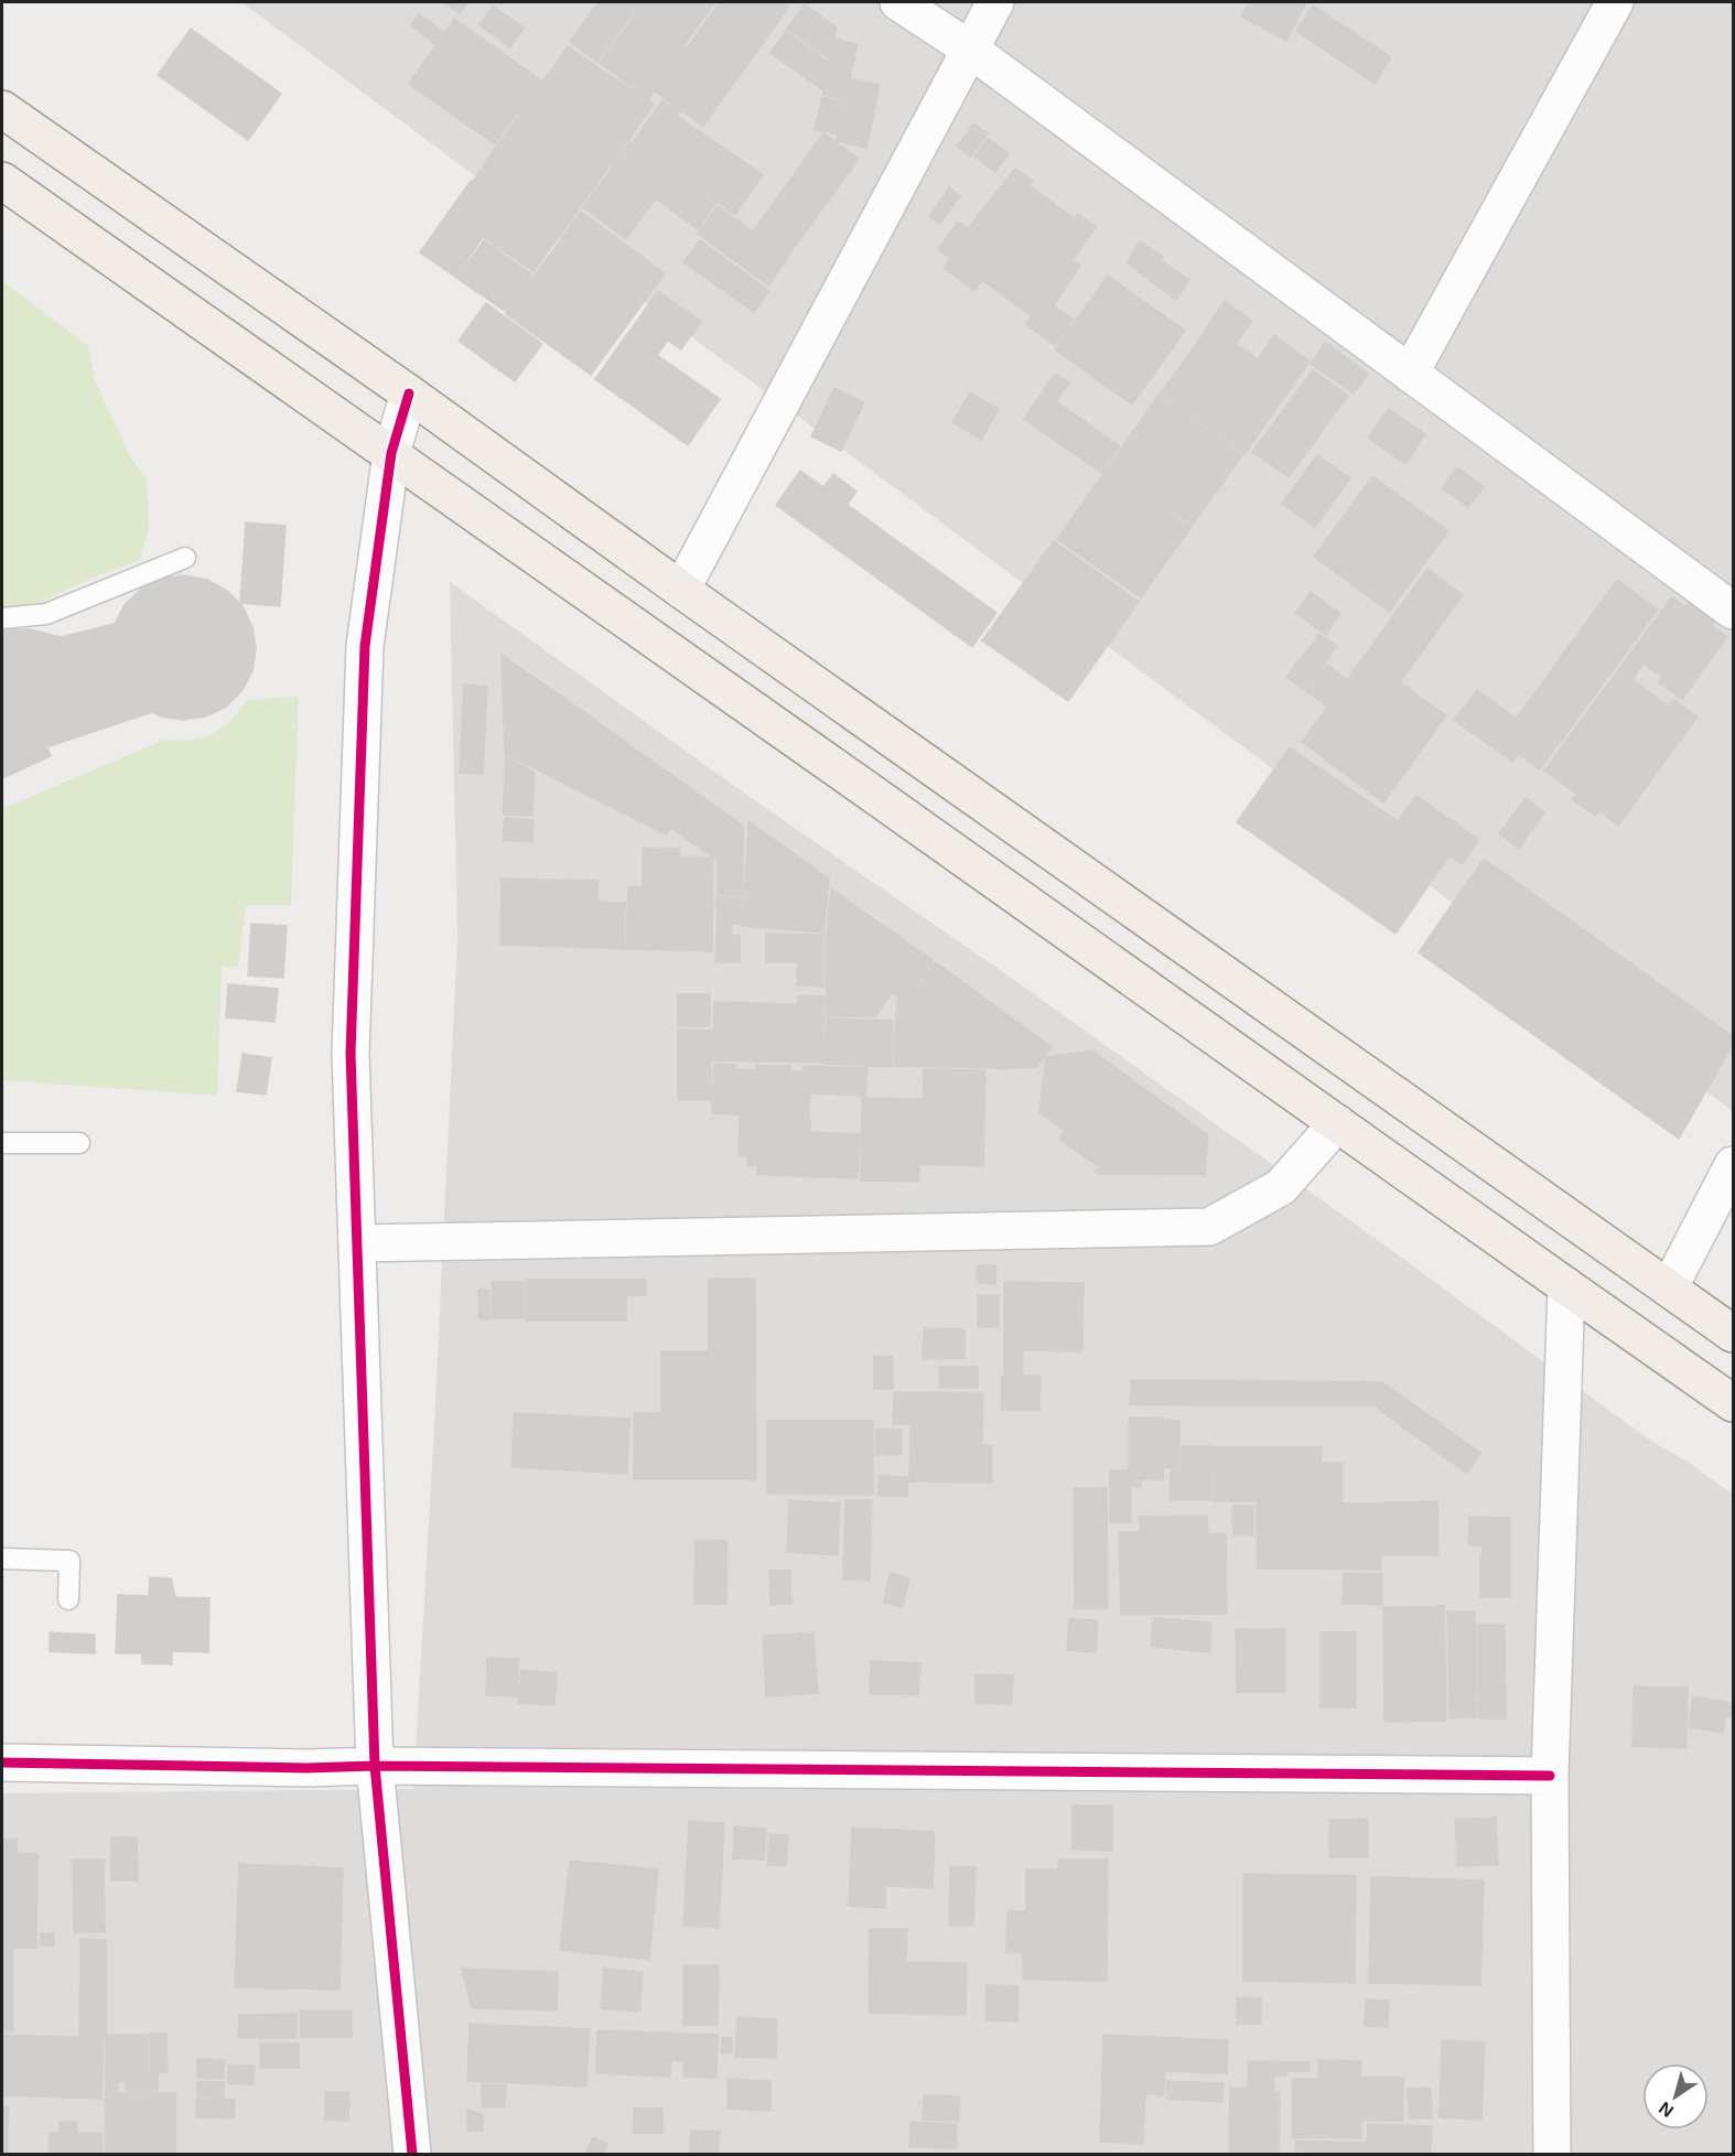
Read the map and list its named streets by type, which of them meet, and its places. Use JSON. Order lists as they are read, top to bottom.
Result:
{
  "north": "bottom left"
}
